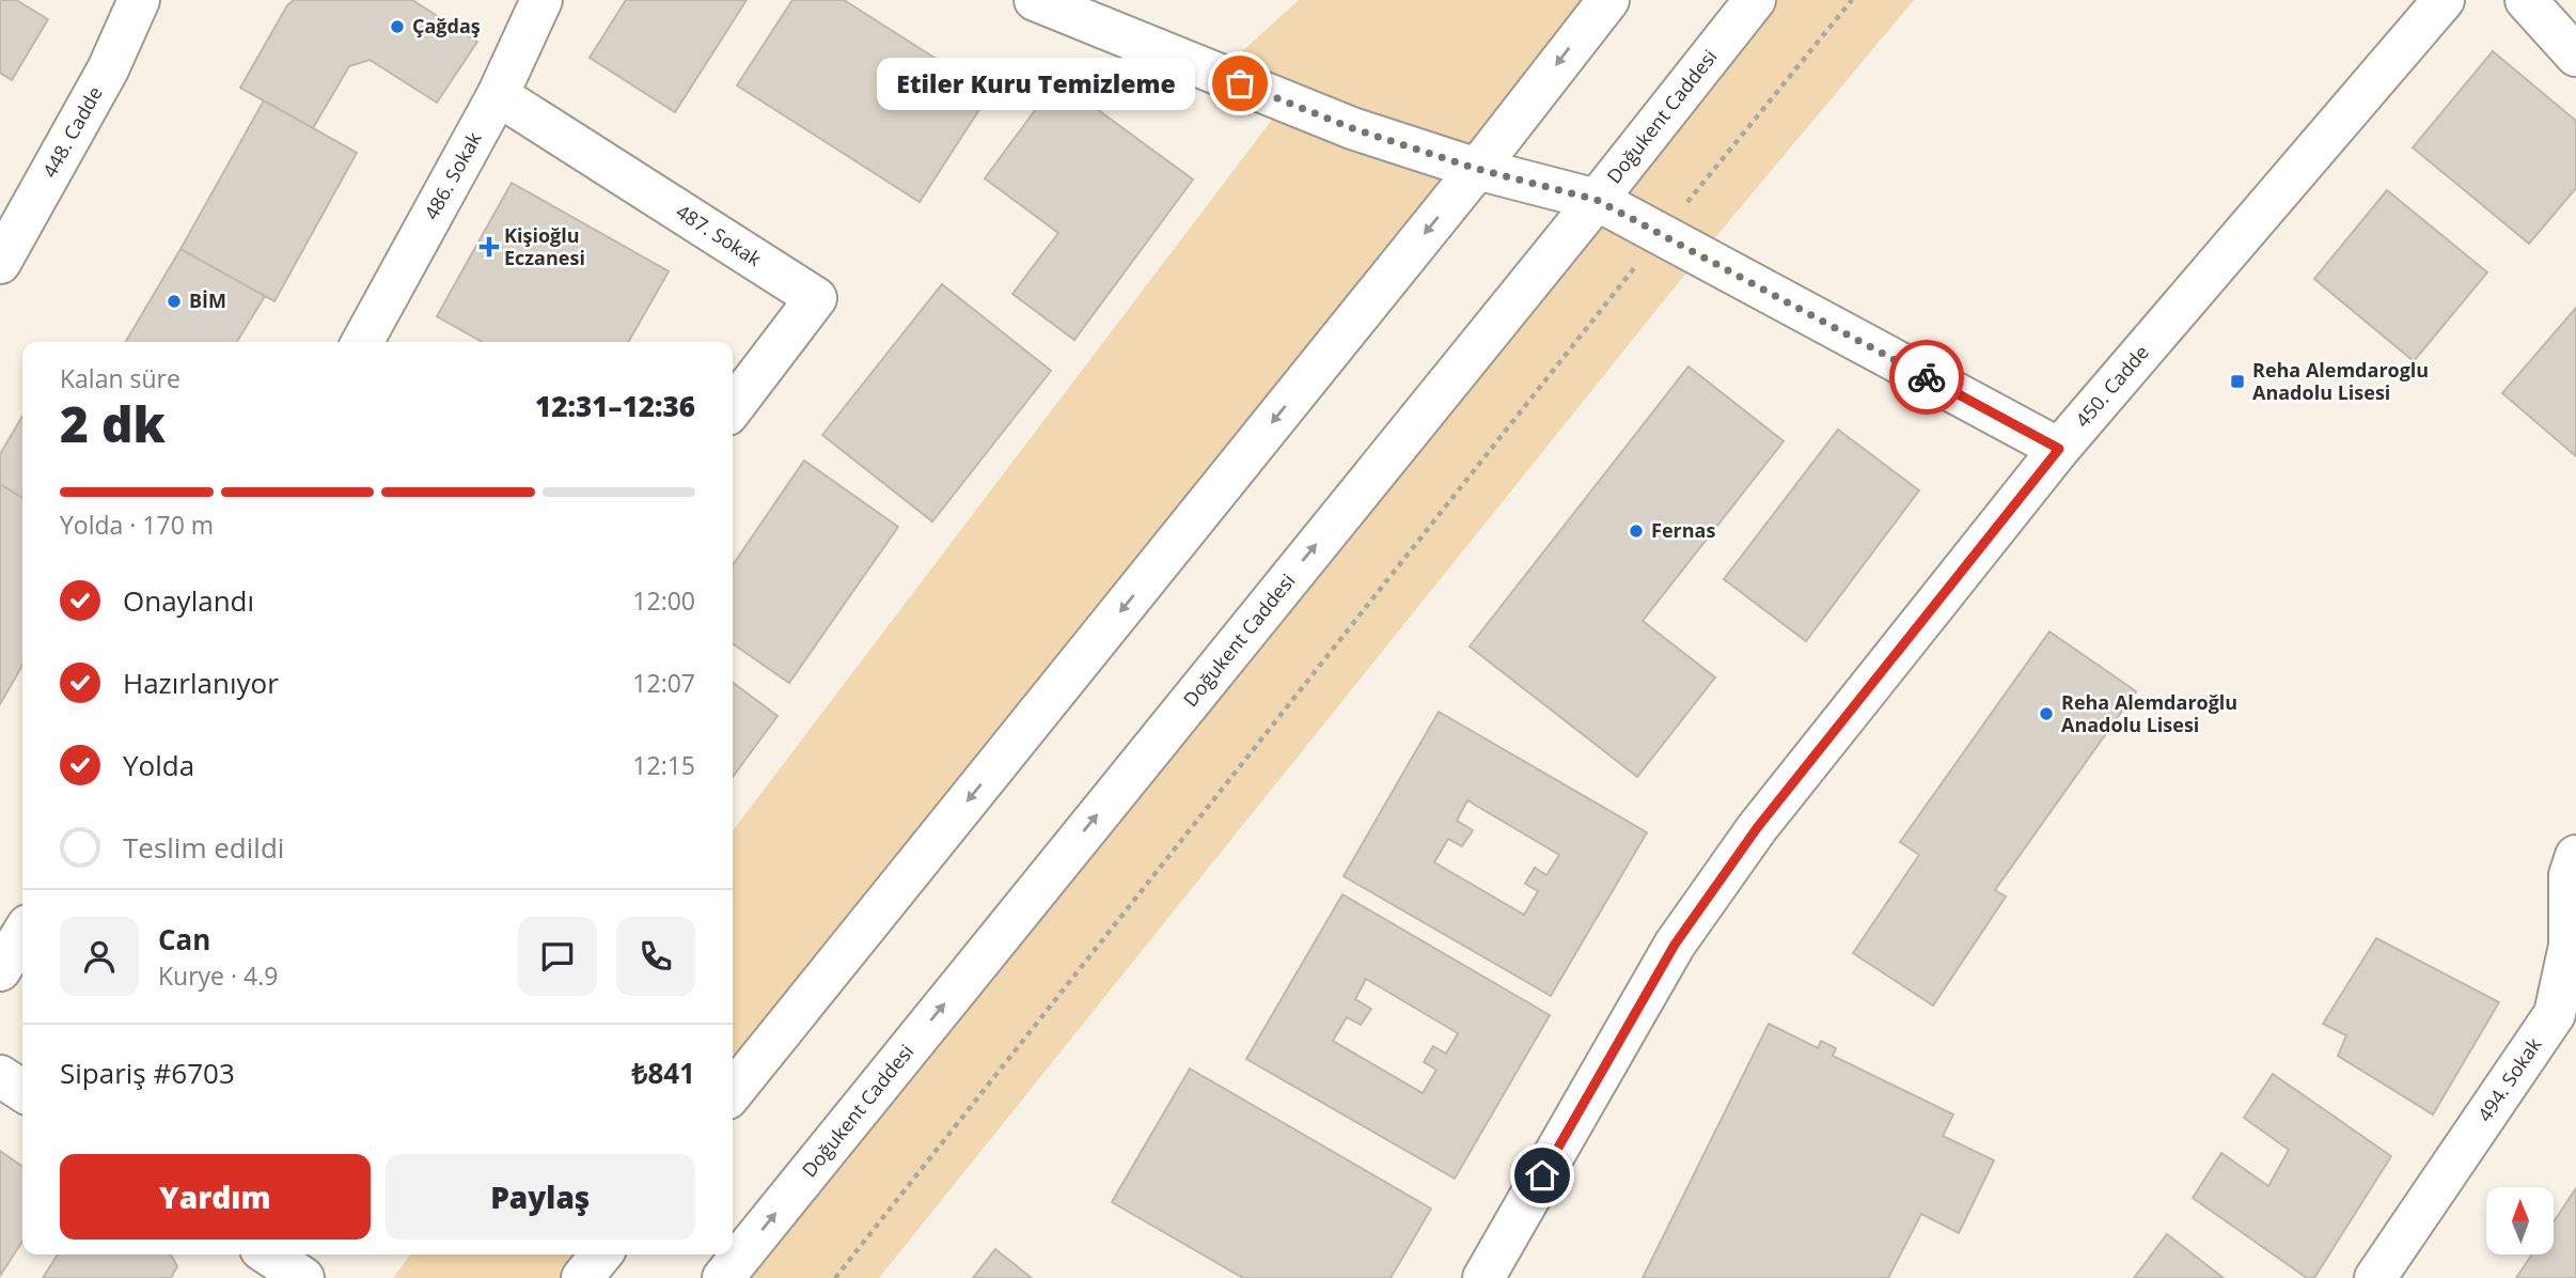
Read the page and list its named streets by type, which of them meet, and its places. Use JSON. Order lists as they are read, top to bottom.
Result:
{
  "streets": {
    "street": [
      "Doğukent Caddesi",
      "448. Cadde",
      "486. Sokak",
      "487. Sokak",
      "450. Cadde",
      "494. Sokak"
    ]
  },
  "crossings": [
    ["486. Sokak", "487. Sokak"]
  ],
  "places": {
    "other": [
      "Çağdaş",
      "Etiler Kuru Temizleme",
      "BİM",
      "Fernas",
      "Reha Alemdaroğlu Anadolu Lisesi"
    ],
    "health": ["Kişioğlu Eczanesi"],
    "transit": ["Reha Alemdaroglu Anadolu Lisesi"]
  },
  "north": "top",
  "page": {
    "bubble": "Etiler Kuru Temizleme",
    "heading": ["2 dk", "Kalan süre", "12:31–12:36"],
    "panel": [
      "Can",
      "Kurye · 4.9",
      "Sipariş #6703",
      "₺841"
    ],
    "bar": "Yolda · 170 m",
    "list": [
      ["Onaylandı", "12:00"],
      ["Hazırlanıyor", "12:07"],
      ["Yolda", "12:15"],
      "Teslim edildi"
    ],
    "buttons": ["Yardım", "Paylaş"]
  }
}
